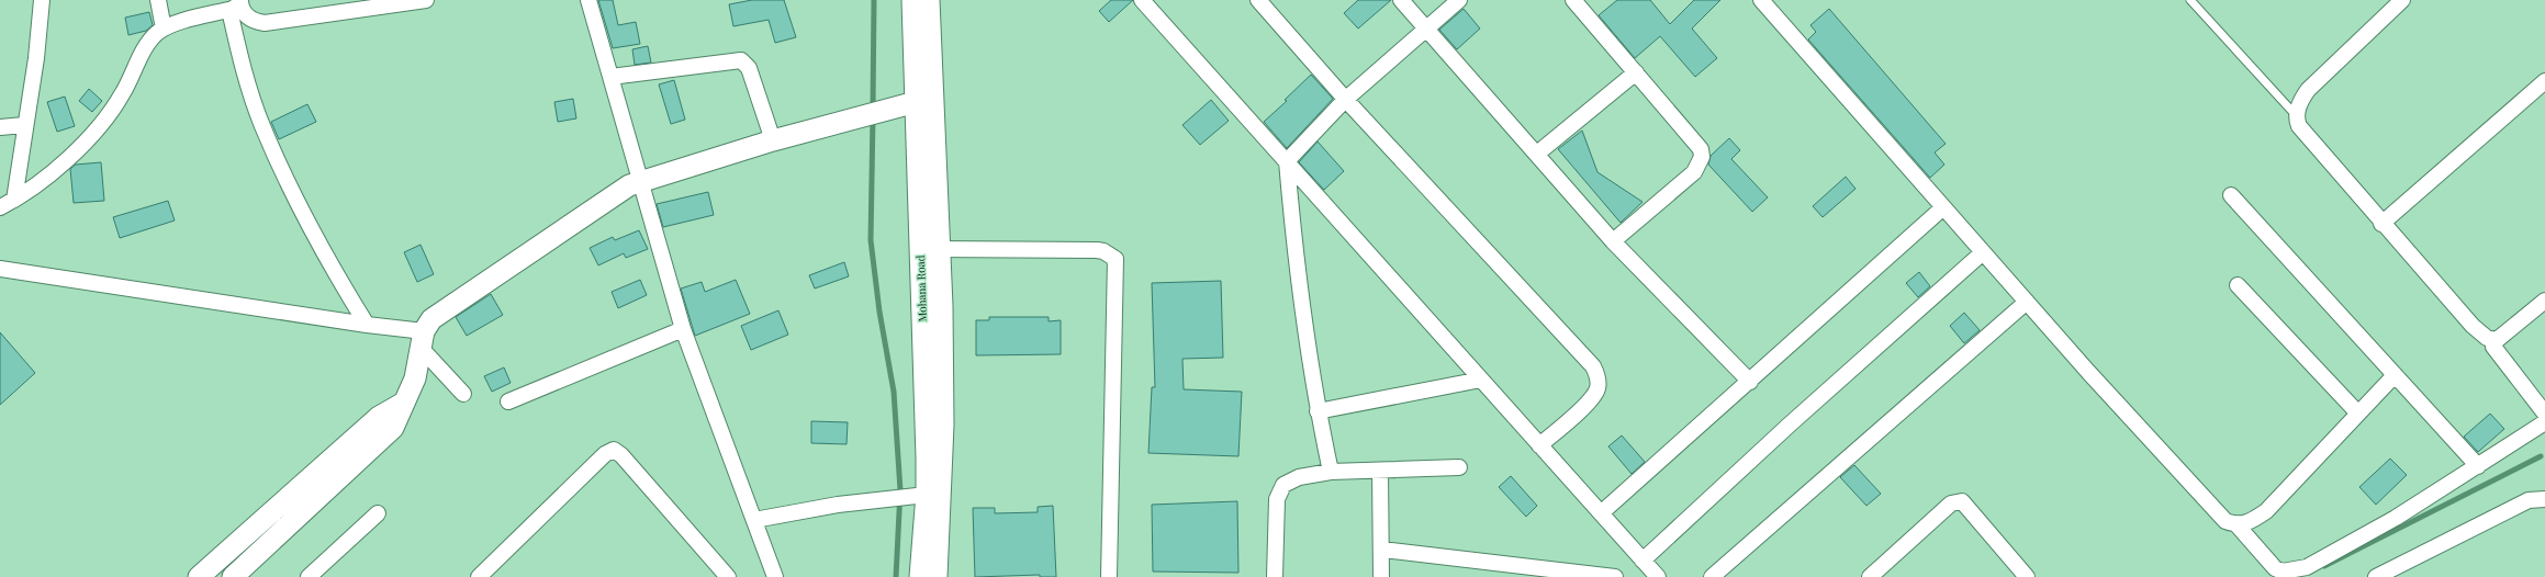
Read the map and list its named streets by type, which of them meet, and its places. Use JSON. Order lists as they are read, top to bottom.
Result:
{
  "streets": {
    "street": ["Mohana Road"]
  }
}
